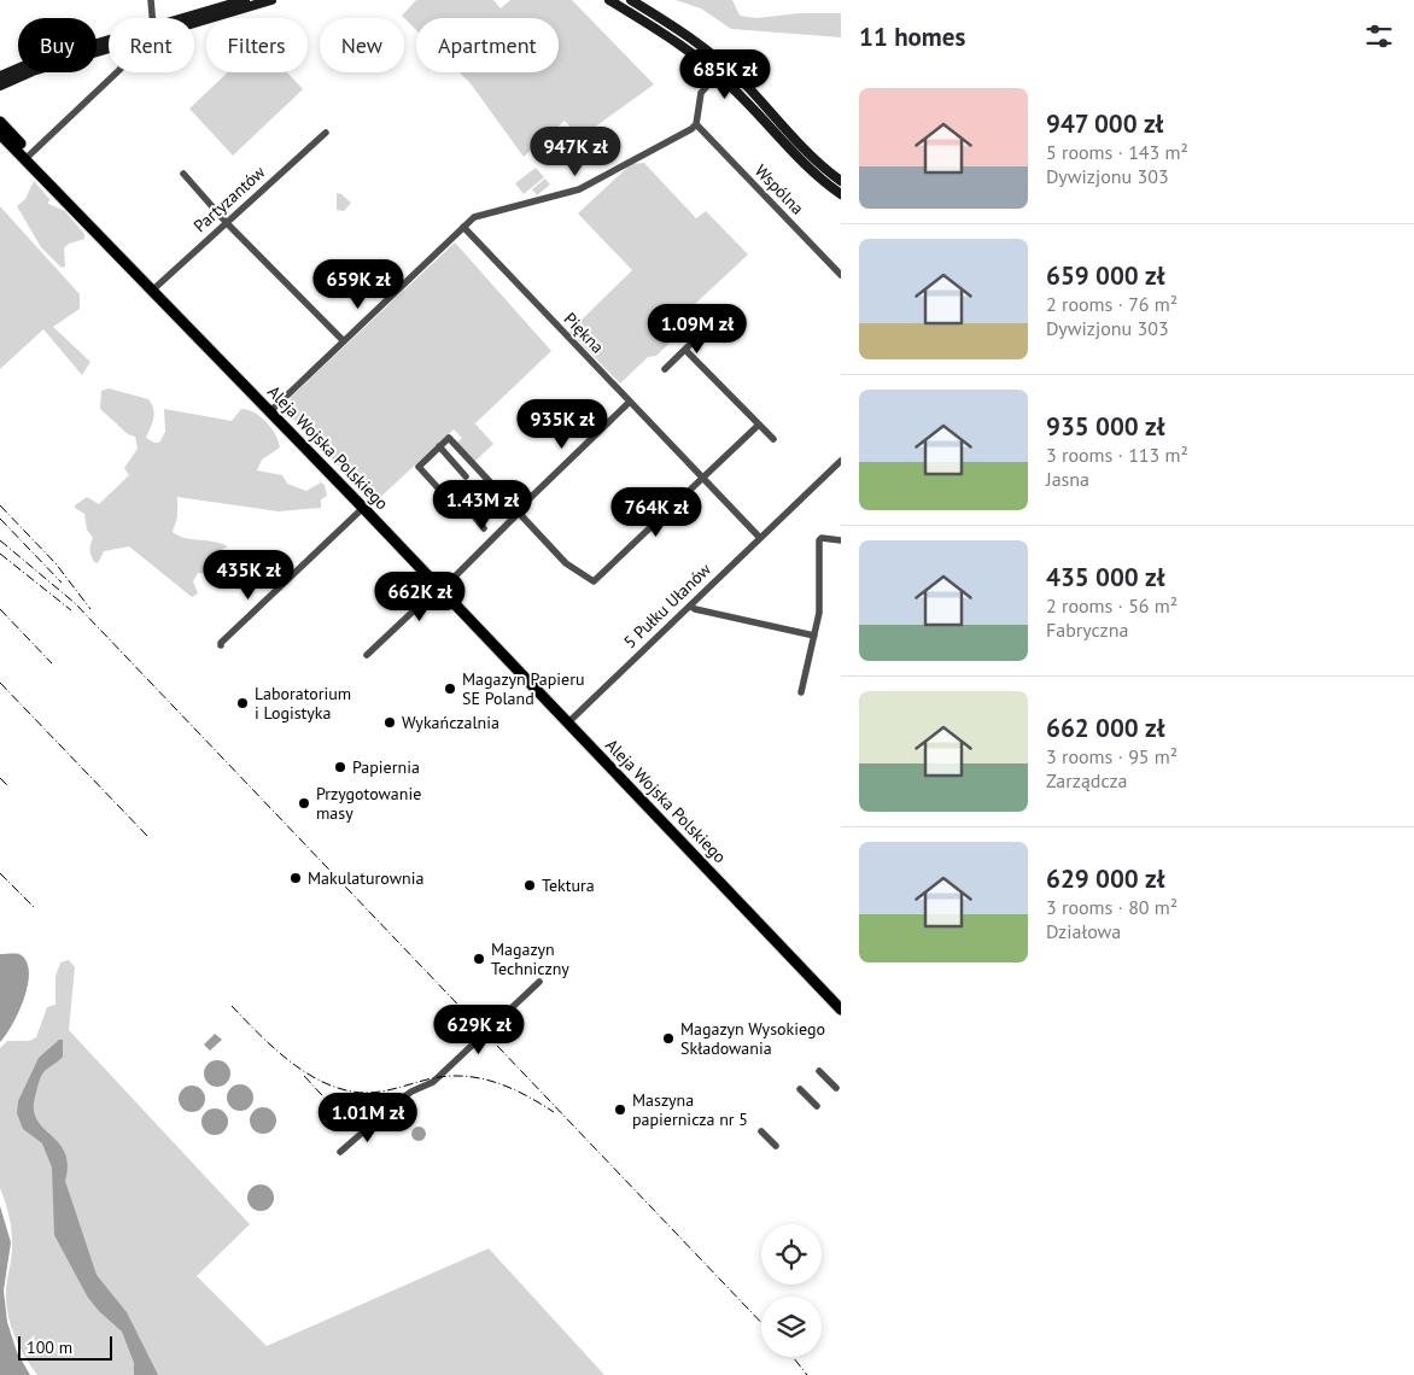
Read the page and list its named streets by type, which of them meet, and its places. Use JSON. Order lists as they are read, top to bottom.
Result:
{
  "streets": {
    "main road": ["Aleja Wojska Polskiego"],
    "street": [
      "Wspólna",
      "Partyzantów",
      "Piękna",
      "5 Pułku Ułanów"
    ]
  },
  "crossings": [
    ["Partyzantów", "Aleja Wojska Polskiego"],
    ["Piękna", "5 Pułku Ułanów"],
    ["Aleja Wojska Polskiego", "5 Pułku Ułanów"]
  ],
  "places": [
    "Magazyn Papieru SE Poland",
    "Laboratorium i Logistyka",
    "Wykańczalnia",
    "Papiernia",
    "Przygotowanie masy",
    "Makulaturownia",
    "Tektura",
    "Magazyn Techniczny",
    "Magazyn Wysokiego Składowania",
    "Maszyna papiernicza nr 5"
  ],
  "scale_bar": "100 m",
  "page": {
    "heading": "11 homes",
    "chip": [
      "Buy",
      "Rent",
      "Filters",
      "New",
      "Apartment"
    ],
    "price": [
      "685K zł",
      "947K zł",
      "659K zł",
      "1.09M zł",
      "935K zł",
      "1.43M zł",
      "764K zł",
      "435K zł",
      "662K zł",
      "629K zł",
      "1.01M zł"
    ],
    "list": [
      {
        "name": "947 000 zł",
        "note": "5 rooms · 143 m² · Dywizjonu 303"
      },
      {
        "name": "659 000 zł",
        "note": "2 rooms · 76 m² · Dywizjonu 303"
      },
      {
        "name": "935 000 zł",
        "note": "3 rooms · 113 m² · Jasna"
      },
      {
        "name": "435 000 zł",
        "note": "2 rooms · 56 m² · Fabryczna"
      },
      {
        "name": "662 000 zł",
        "note": "3 rooms · 95 m² · Zarządcza"
      },
      {
        "name": "629 000 zł",
        "note": "3 rooms · 80 m² · Działowa"
      }
    ],
    "scale": "100 m"
  }
}
